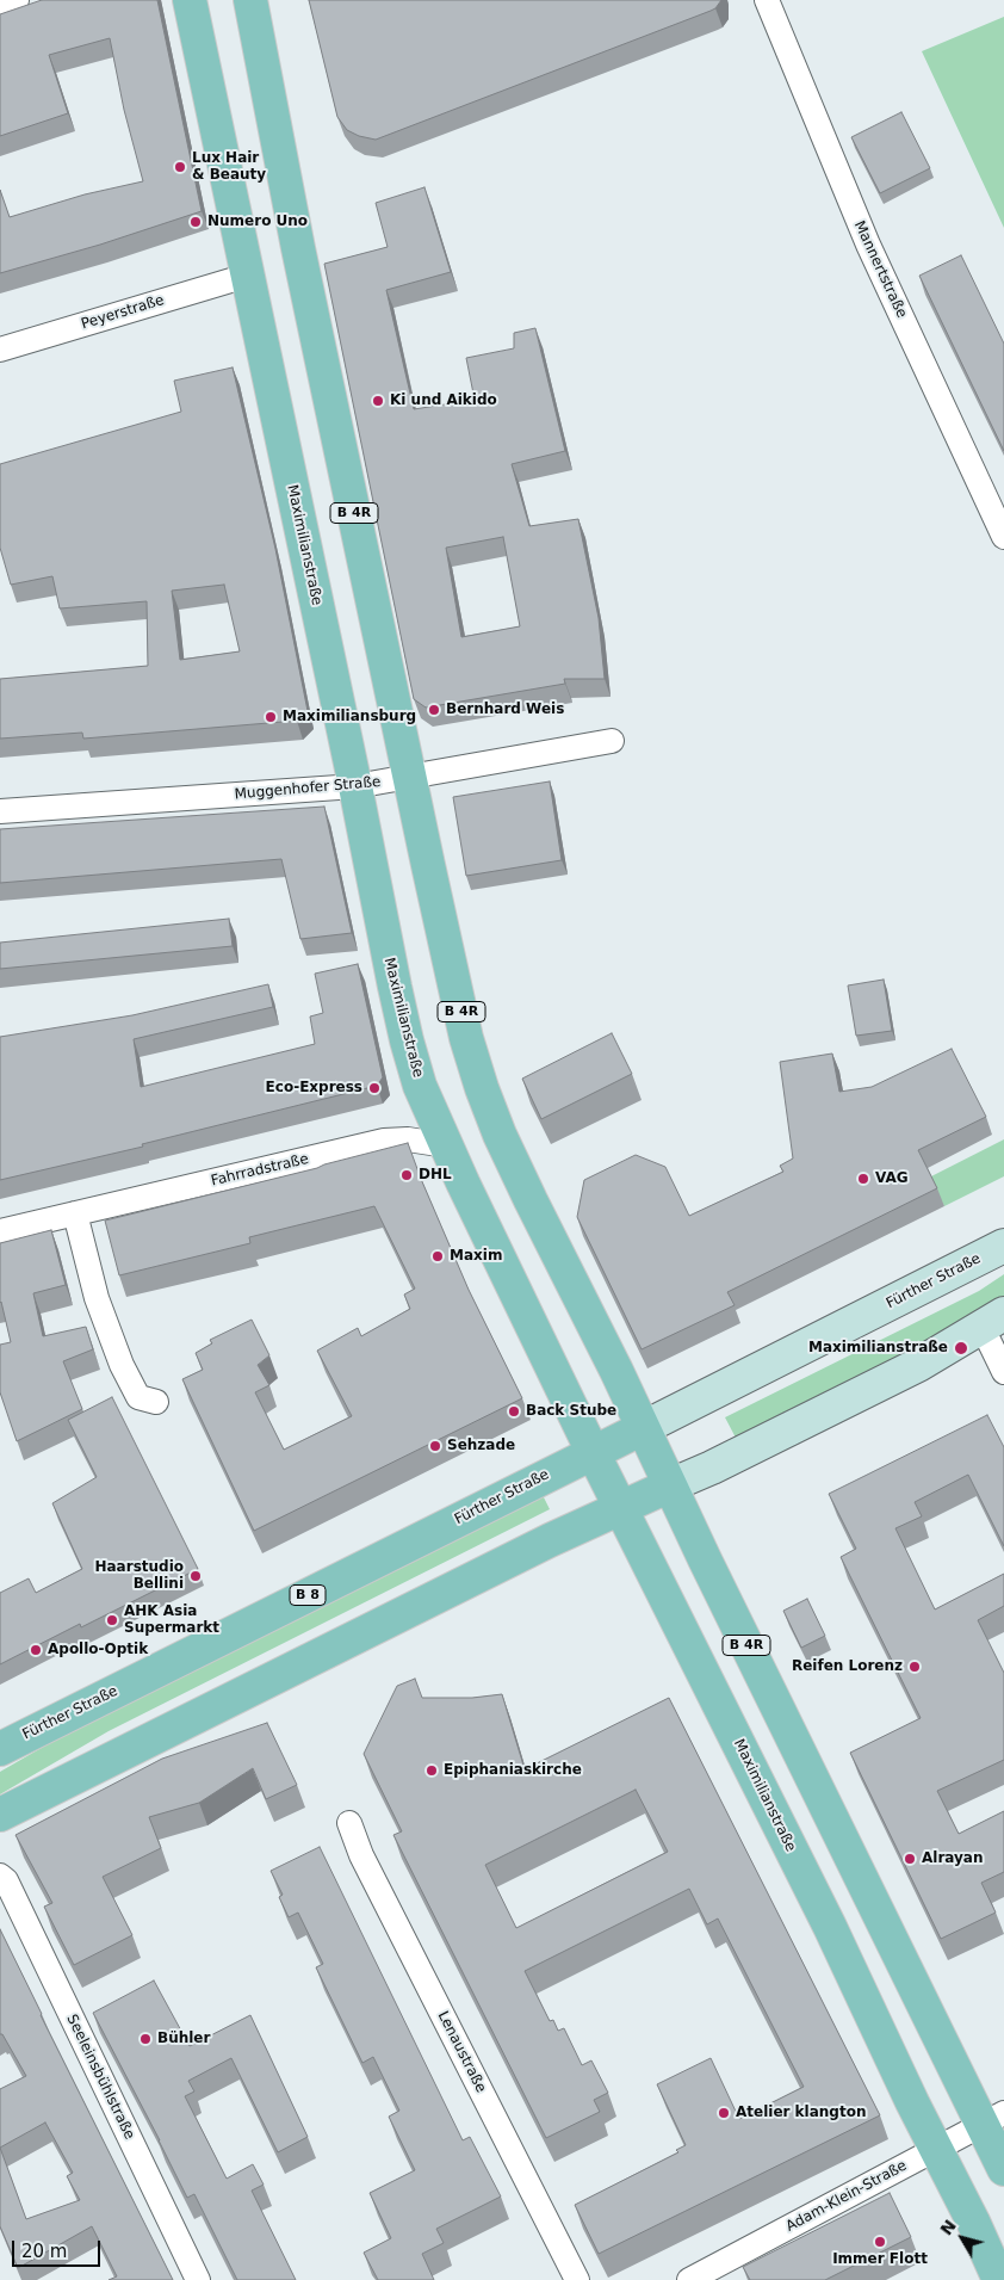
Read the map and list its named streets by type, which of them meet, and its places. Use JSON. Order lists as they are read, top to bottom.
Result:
{
  "streets": {
    "main road": [
      "B 4R",
      "Maximilianstraße",
      "Fürther Straße",
      "B 8"
    ],
    "street": [
      "Mannertstraße",
      "Peyerstraße",
      "Muggenhofer Straße",
      "Fahrradstraße",
      "Lenaustraße",
      "Seeleinsbühlstraße",
      "Adam-Klein-Straße"
    ]
  },
  "crossings": [
    ["Peyerstraße", "Maximilianstraße"],
    ["B 4R", "Muggenhofer Straße"],
    ["B 4R", "Fürther Straße"],
    ["B 4R", "Adam-Klein-Straße"],
    ["Maximilianstraße", "Muggenhofer Straße"],
    ["Maximilianstraße", "Fahrradstraße"],
    ["Maximilianstraße", "Fürther Straße"],
    ["Maximilianstraße", "Adam-Klein-Straße"]
  ],
  "places": [
    "Lux Hair & Beauty",
    "Numero Uno",
    "Ki und Aikido",
    "Bernhard Weis",
    "Maximiliansburg",
    "Eco-Express",
    "DHL",
    "VAG",
    "Maxim",
    "Maximilianstraße",
    "Back Stube",
    "Sehzade",
    "Haarstudio Bellini",
    "AHK Asia Supermarkt",
    "Apollo-Optik",
    "Reifen Lorenz",
    "Epiphaniaskirche",
    "Alrayan",
    "Bühler",
    "Atelier klangton",
    "Immer Flott"
  ],
  "scale_bar": "20 m",
  "north": "top left"
}
